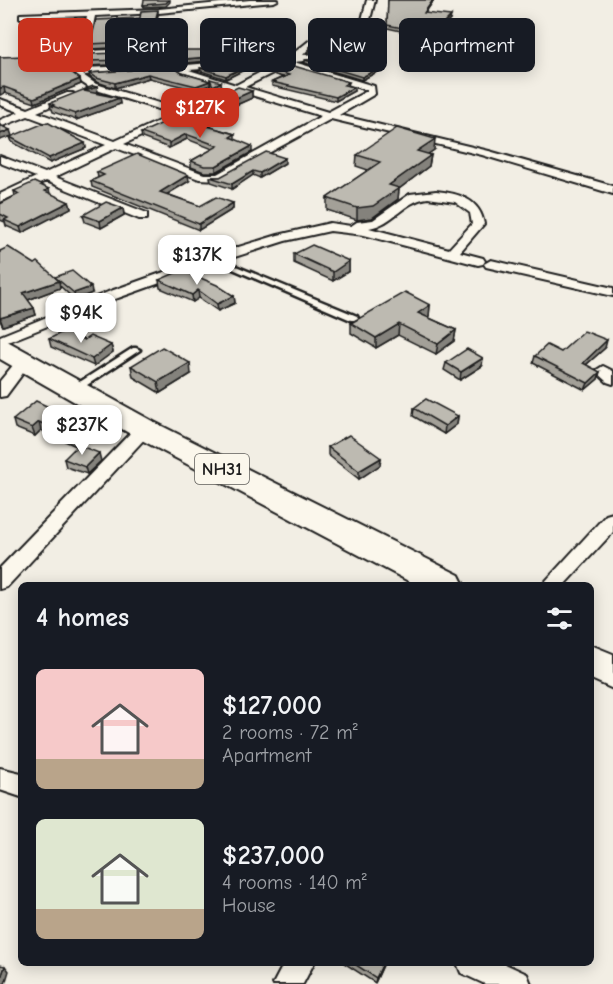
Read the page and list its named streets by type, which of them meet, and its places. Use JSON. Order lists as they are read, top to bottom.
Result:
{
  "streets": {
    "highway": ["NH31"]
  },
  "page": {
    "chip": [
      "Buy",
      "Rent",
      "Filters",
      "New",
      "Apartment"
    ],
    "price": [
      "$127K",
      "$137K",
      "$94K",
      "$237K"
    ],
    "heading": "4 homes",
    "list": [
      {
        "name": "$127,000",
        "note": "2 rooms · 72 m² · Apartment"
      },
      {
        "name": "$237,000",
        "note": "4 rooms · 140 m² · House"
      }
    ]
  }
}
